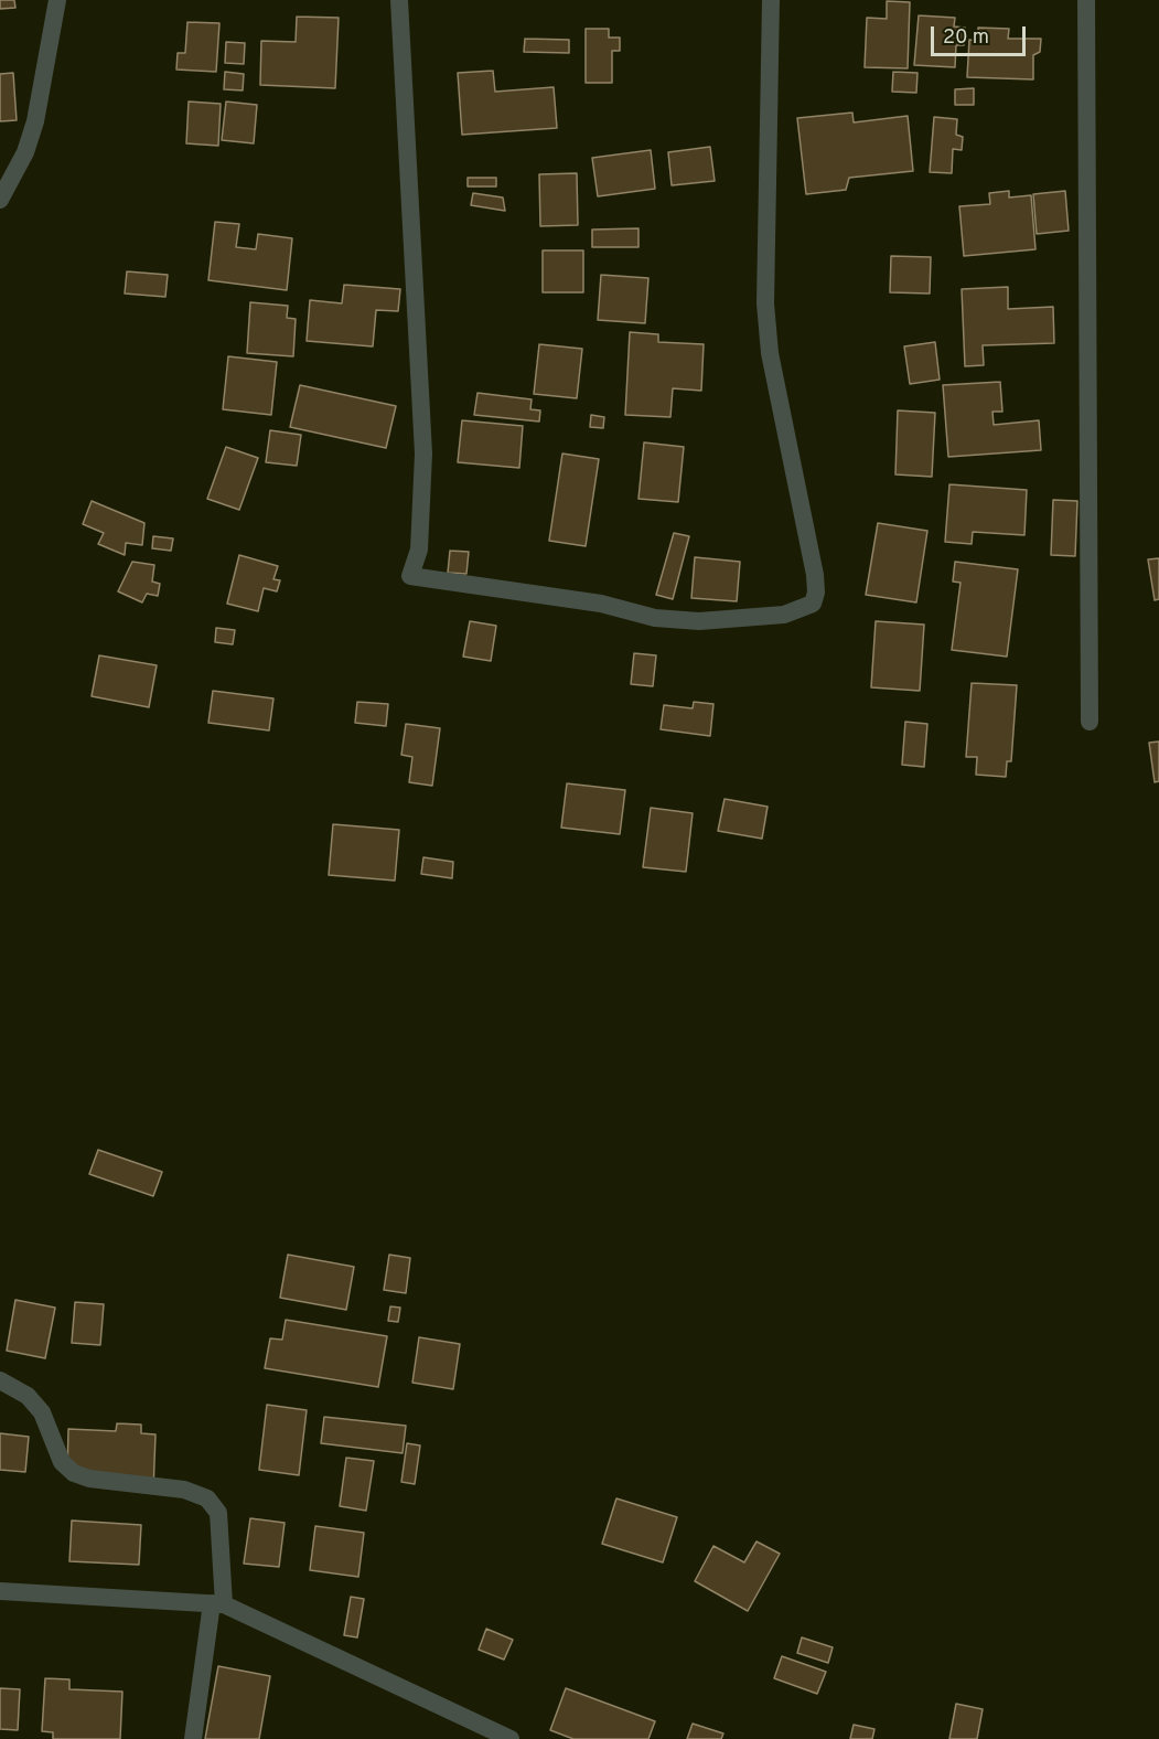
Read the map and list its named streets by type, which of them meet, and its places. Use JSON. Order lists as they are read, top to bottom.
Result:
{
  "scale_bar": "20 m"
}
